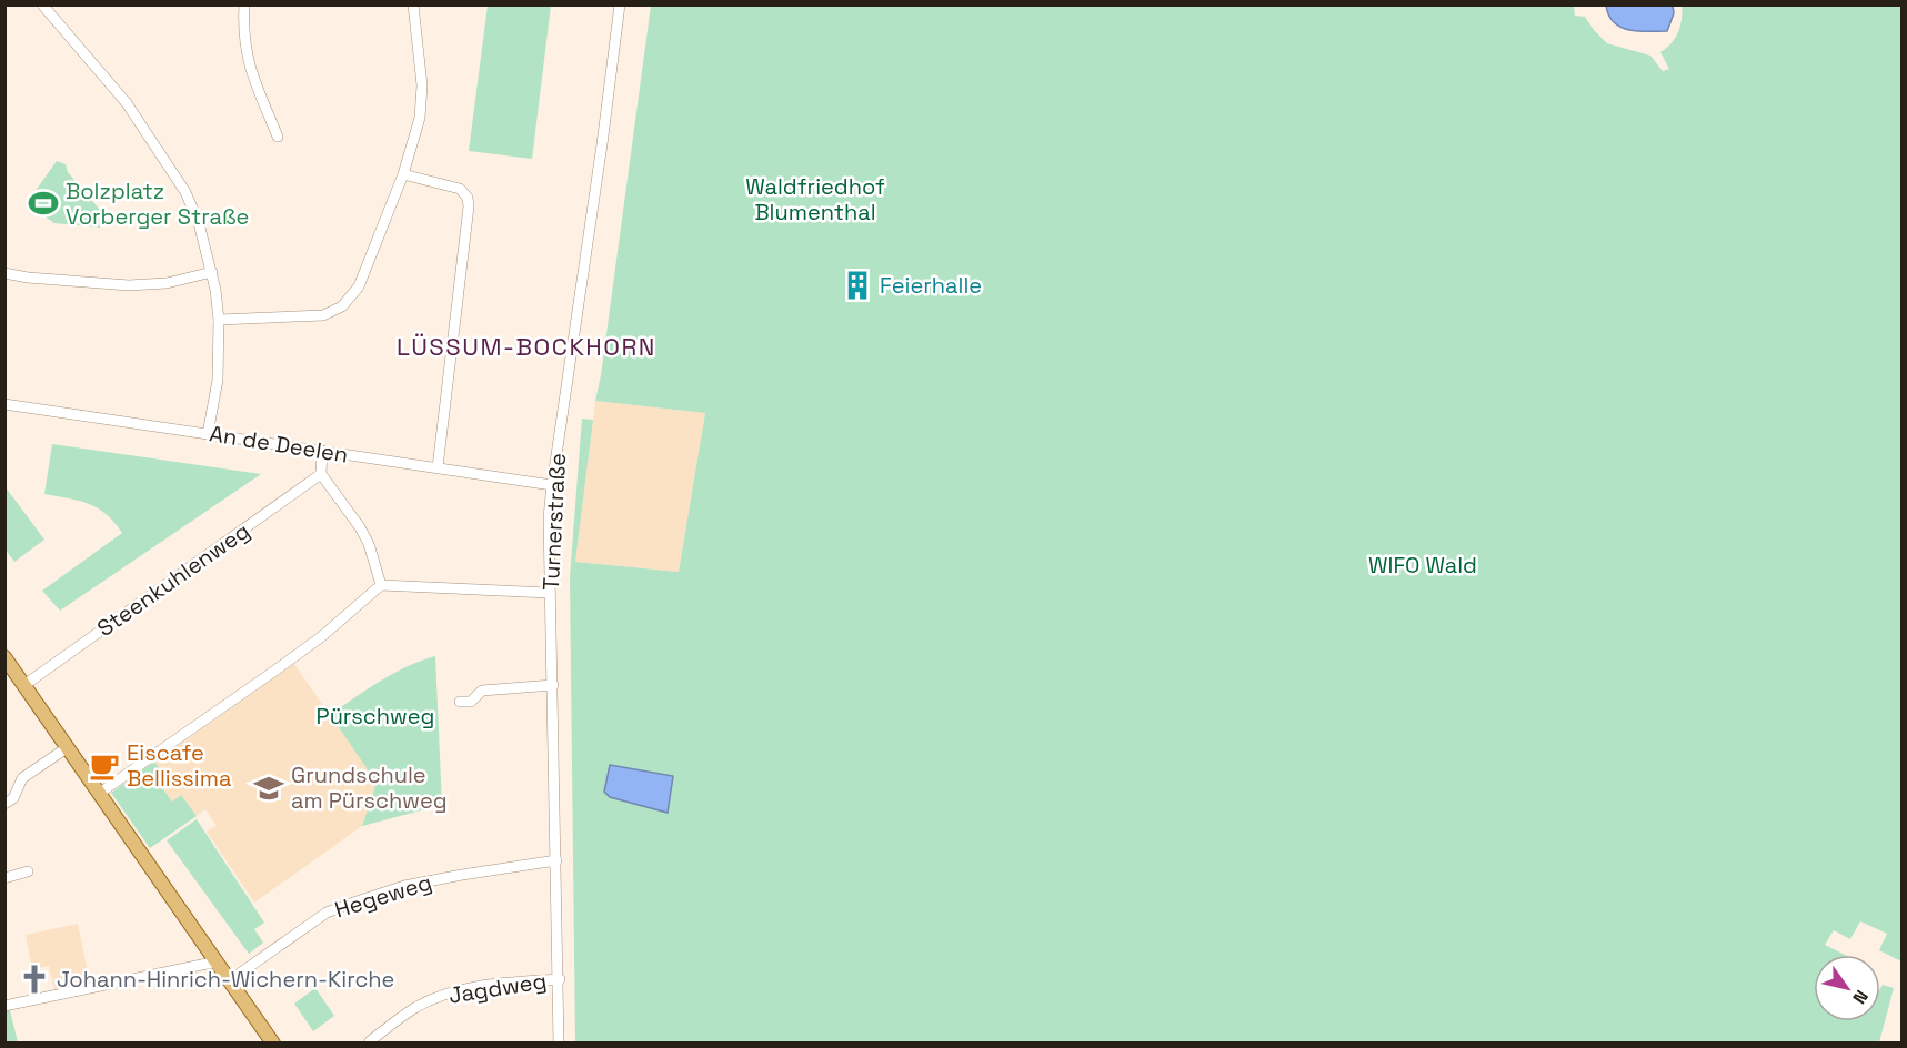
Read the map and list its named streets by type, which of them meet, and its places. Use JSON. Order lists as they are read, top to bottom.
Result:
{
  "streets": {
    "street": [
      "An de Deelen",
      "Turnerstraße",
      "Steenkuhlenweg",
      "Hegeweg",
      "Jagdweg"
    ]
  },
  "crossings": [
    ["An de Deelen", "Turnerstraße"],
    ["Turnerstraße", "Hegeweg"],
    ["Turnerstraße", "Jagdweg"]
  ],
  "districts": ["LÜSSUM-BOCKHORN"],
  "parks": ["Waldfriedhof Blumenthal", "WIFO Wald", "Pürschweg"],
  "places": {
    "sports": ["Bolzplatz Vorberger Straße"],
    "building": ["Feierhalle"],
    "cafe": ["Eiscafe Bellissima"],
    "school or university": ["Grundschule am Pürschweg"],
    "church": ["Johann-Hinrich-Wichern-Kirche"]
  },
  "north": "bottom right"
}
